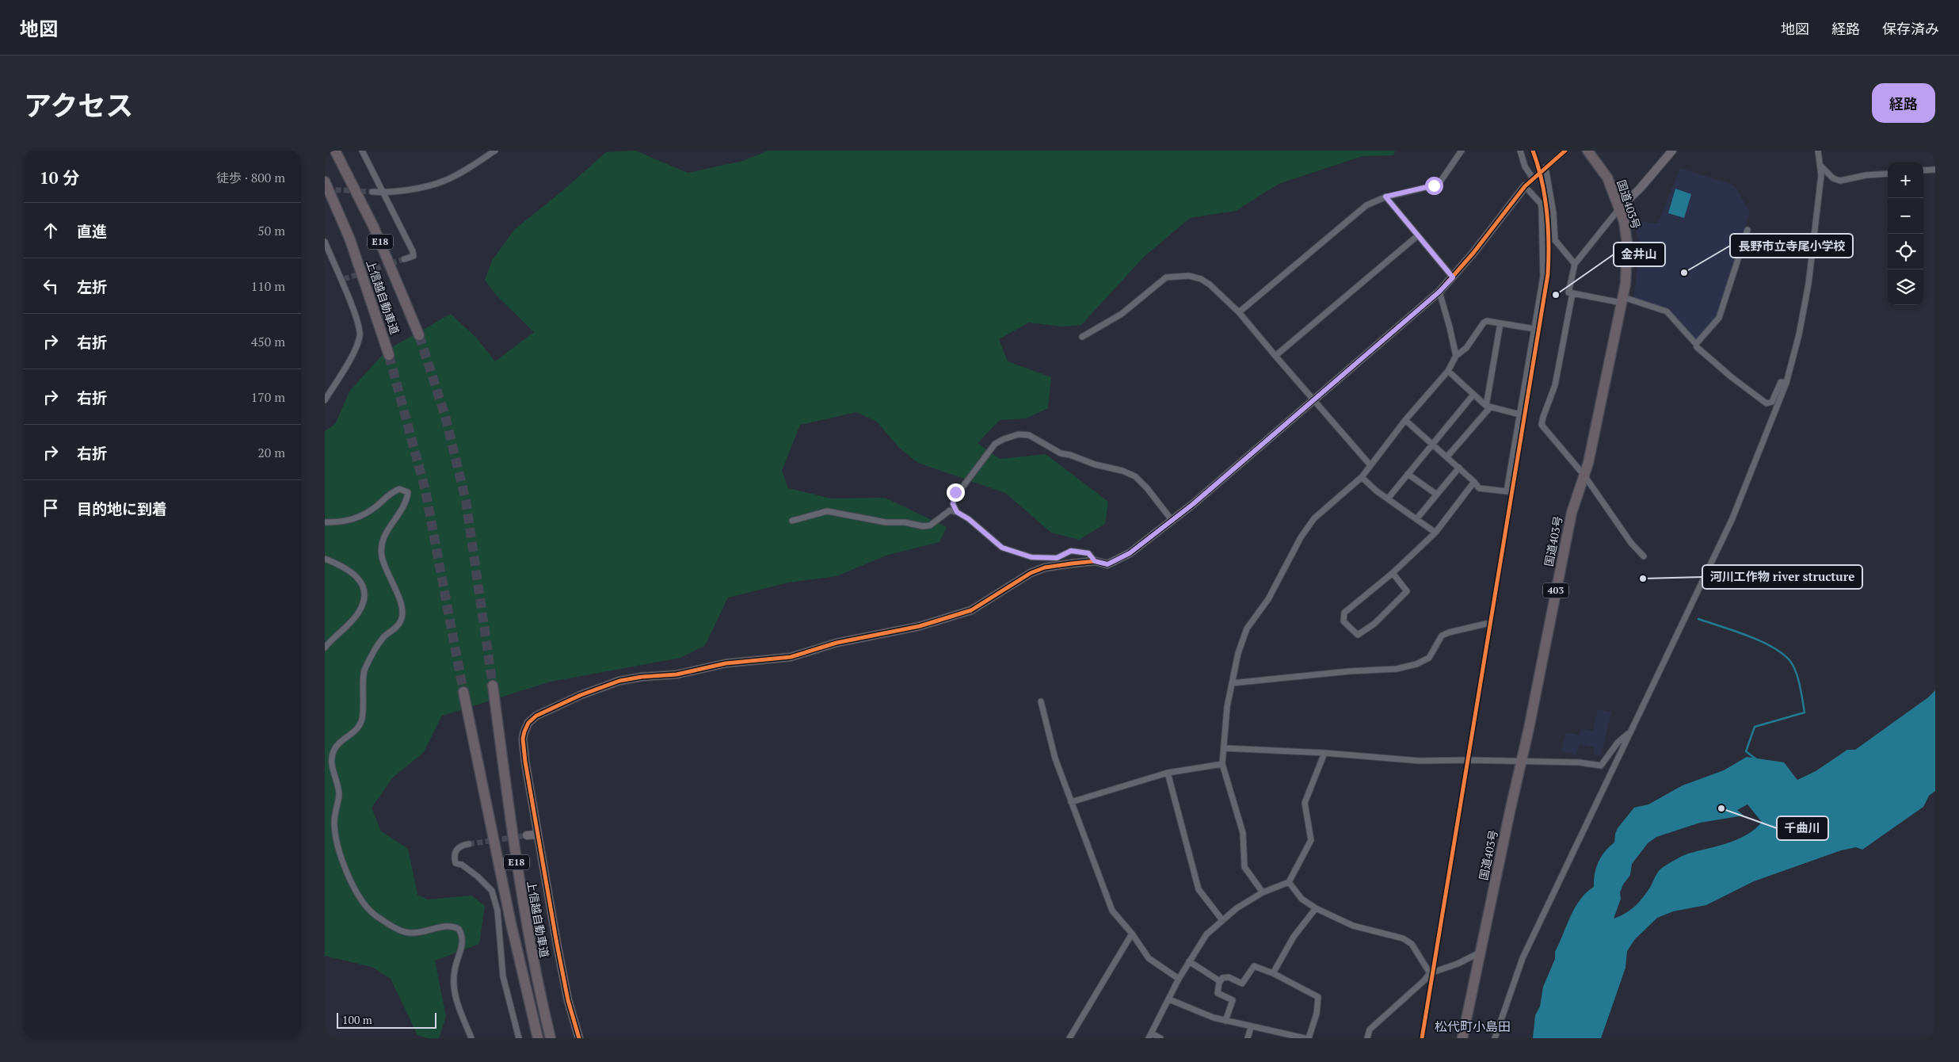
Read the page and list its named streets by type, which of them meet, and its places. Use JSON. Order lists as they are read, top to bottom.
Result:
{
  "streets": {
    "highway": [
      "国道403号",
      "E18",
      "上信越自動車道",
      "403"
    ]
  },
  "districts": ["松代町小島田"],
  "places": [
    "長野市立寺尾小学校",
    "金井山",
    "河川工作物 river structure",
    "千曲川"
  ],
  "scale_bar": "100 m",
  "page": {
    "header": "地図",
    "nav": ["地図", "経路", "保存済み"],
    "title": "アクセス",
    "buttons": "経路",
    "heading": ["10 分", "徒歩 · 800 m"],
    "map_buttons": ["+", "−"],
    "list": [
      ["直進", "50 m"],
      ["左折", "110 m"],
      ["右折", "450 m"],
      ["右折", "170 m"],
      ["右折", "20 m"],
      "目的地に到着"
    ],
    "scale": "100 m"
  }
}
